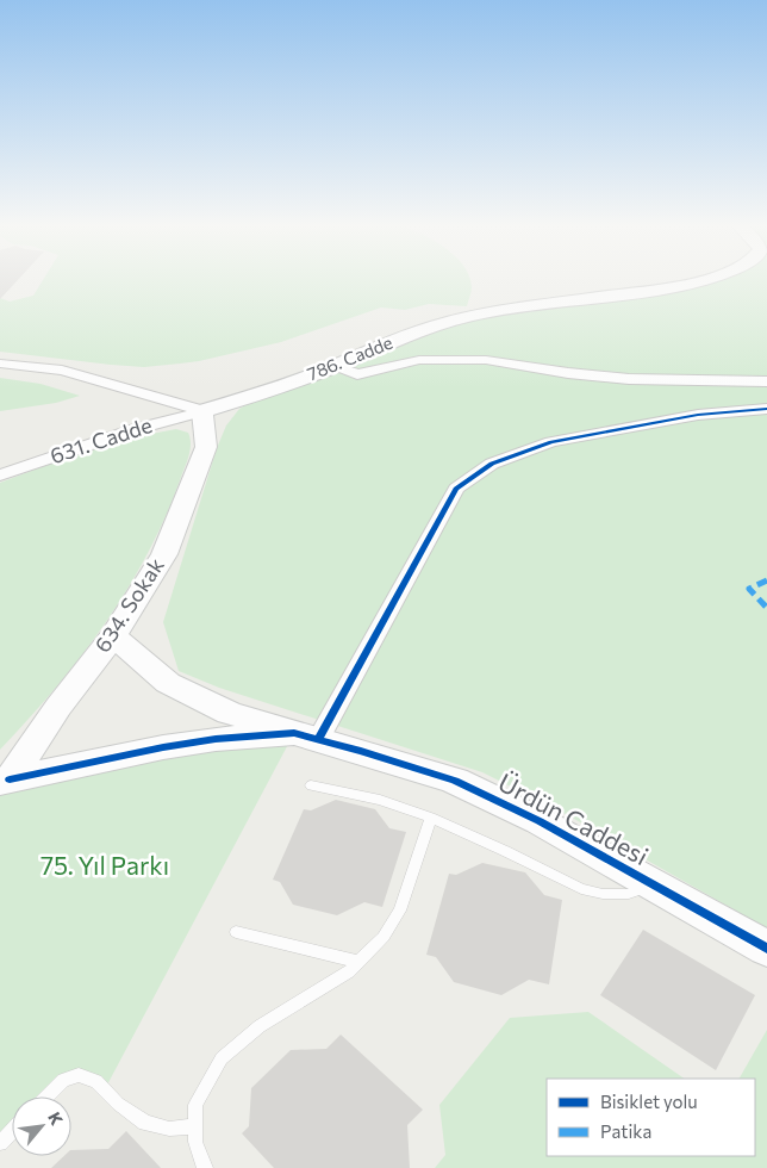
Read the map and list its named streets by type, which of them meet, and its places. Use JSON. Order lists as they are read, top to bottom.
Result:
{
  "streets": {
    "main road": ["786. Cadde", "634. Sokak", "Ürdün Caddesi"],
    "street": ["631. Cadde"]
  },
  "crossings": [
    ["786. Cadde", "631. Cadde"],
    ["786. Cadde", "634. Sokak"],
    ["631. Cadde", "634. Sokak"],
    ["634. Sokak", "Ürdün Caddesi"]
  ],
  "parks": ["75. Yıl Parkı"],
  "legend": ["Bisiklet yolu", "Patika"],
  "north": "top right"
}
